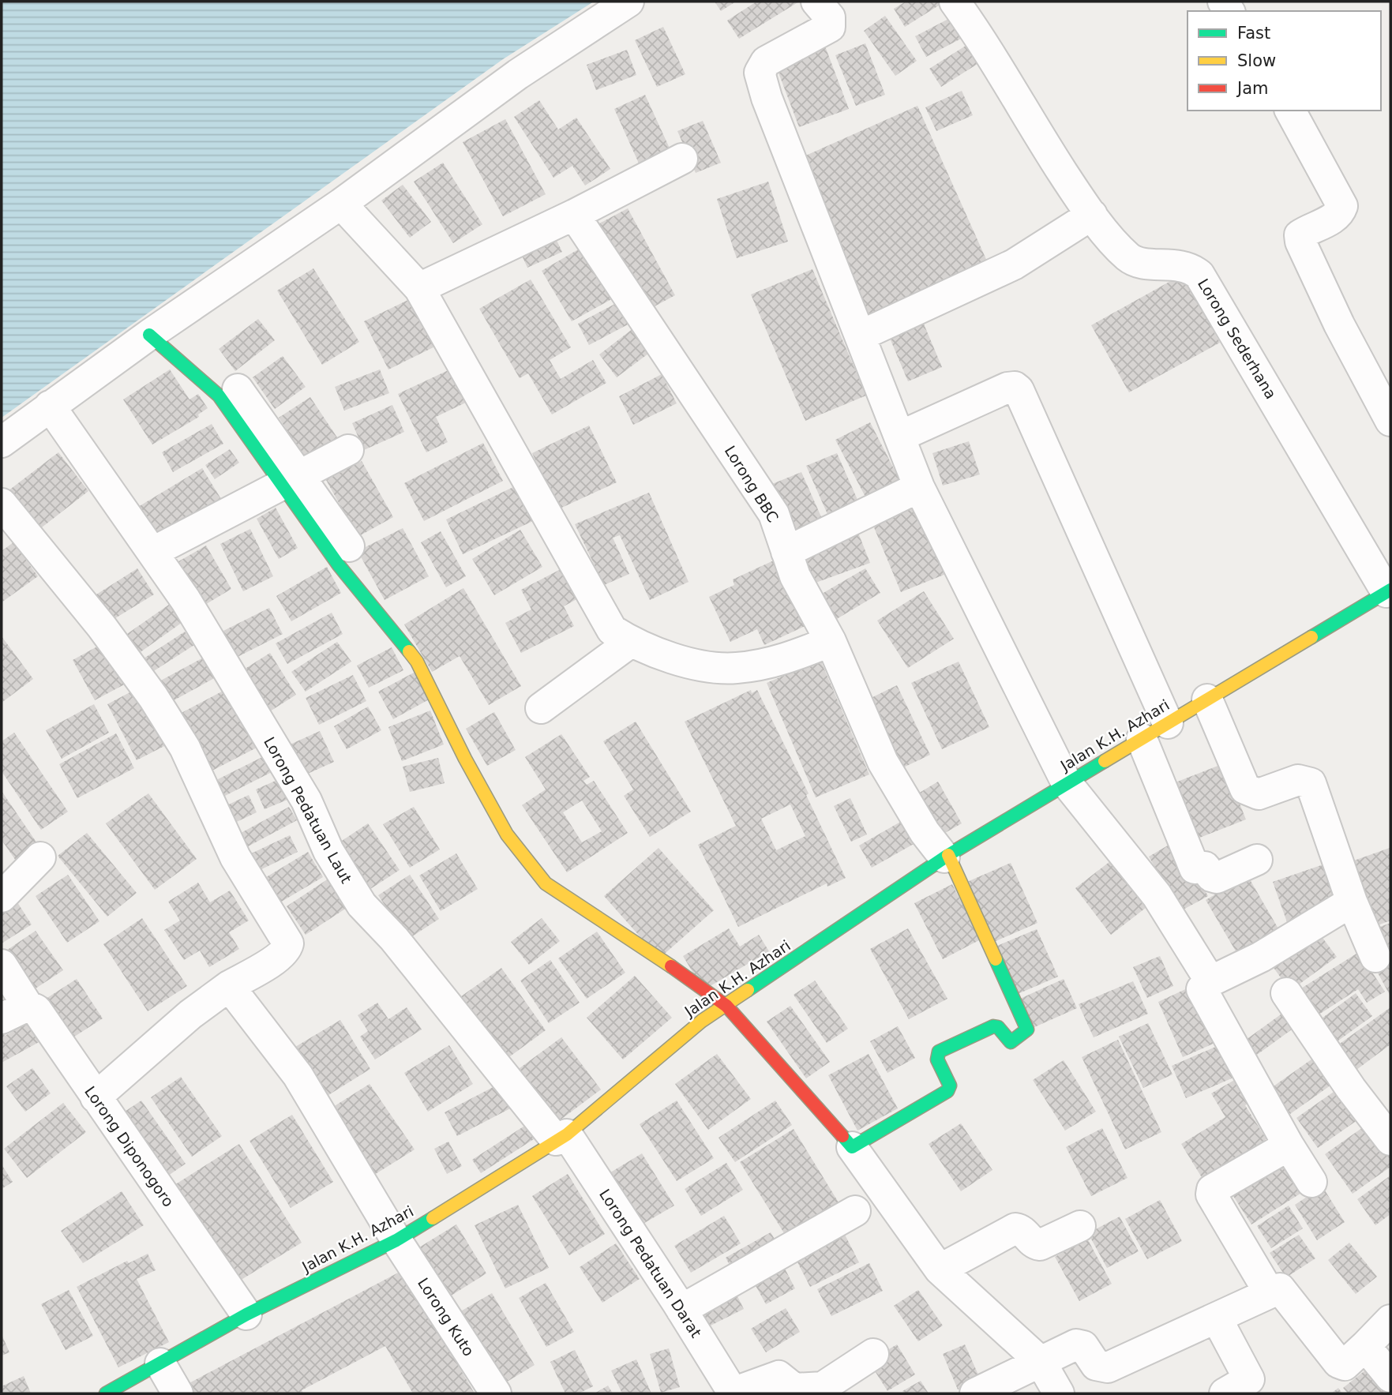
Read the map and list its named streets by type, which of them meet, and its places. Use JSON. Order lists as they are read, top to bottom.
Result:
{
  "streets": {
    "street": [
      "Lorong Sederhana",
      "Lorong BBC",
      "Jalan K.H. Azhari",
      "Lorong Pedatuan Laut",
      "Lorong Diponogoro",
      "Lorong Pedatuan Darat",
      "Lorong Kuto"
    ]
  },
  "crossings": [
    ["Lorong Sederhana", "Jalan K.H. Azhari"],
    ["Lorong BBC", "Jalan K.H. Azhari"],
    ["Jalan K.H. Azhari", "Lorong Pedatuan Laut"],
    ["Jalan K.H. Azhari", "Lorong Diponogoro"],
    ["Jalan K.H. Azhari", "Lorong Pedatuan Darat"],
    ["Jalan K.H. Azhari", "Lorong Kuto"],
    ["Lorong Pedatuan Laut", "Lorong Pedatuan Darat"]
  ],
  "legend": ["Fast", "Slow", "Jam"]
}
